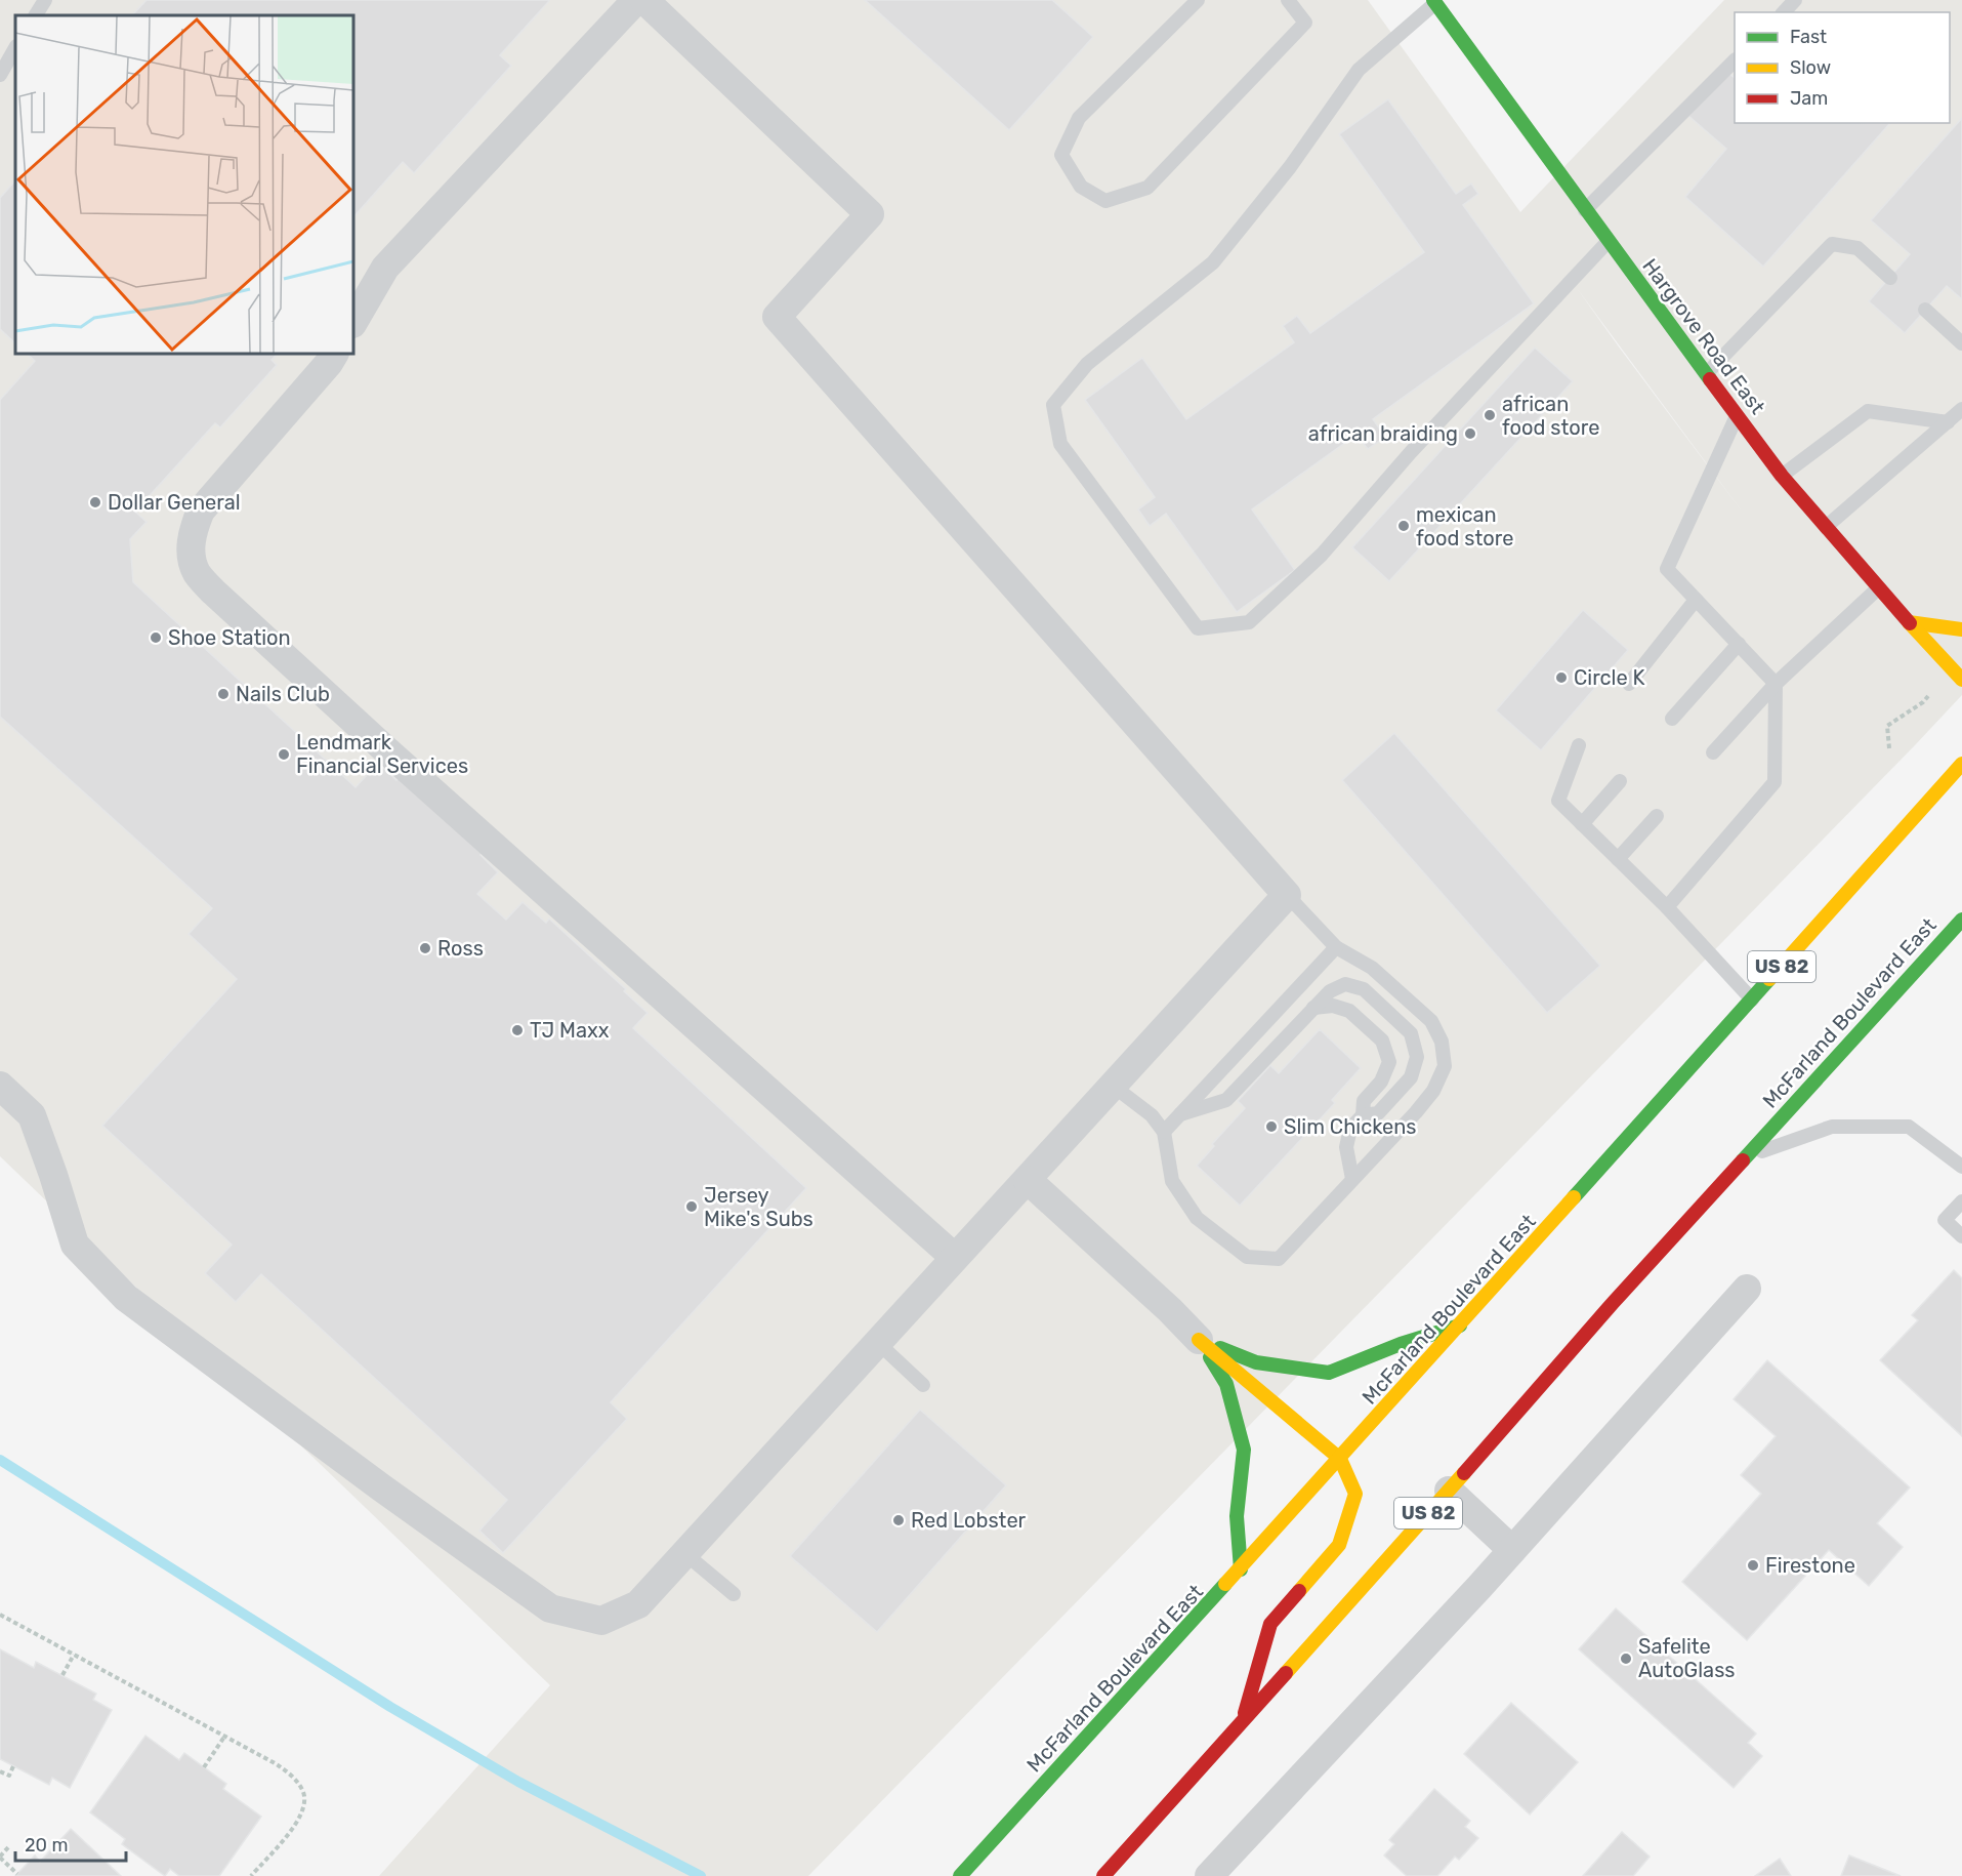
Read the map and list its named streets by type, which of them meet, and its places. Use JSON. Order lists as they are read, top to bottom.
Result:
{
  "streets": {
    "main road": ["Hargrove Road East", "US 82", "McFarland Boulevard East"]
  },
  "places": [
    "african food store",
    "african braiding",
    "Dollar General",
    "mexican food store",
    "Shoe Station",
    "Circle K",
    "Nails Club",
    "Lendmark Financial Services",
    "Ross",
    "TJ Maxx",
    "Slim Chickens",
    "Jersey Mike's Subs",
    "Red Lobster",
    "Firestone",
    "Safelite AutoGlass"
  ],
  "legend": ["Fast", "Slow", "Jam"],
  "scale_bar": "20 m"
}
